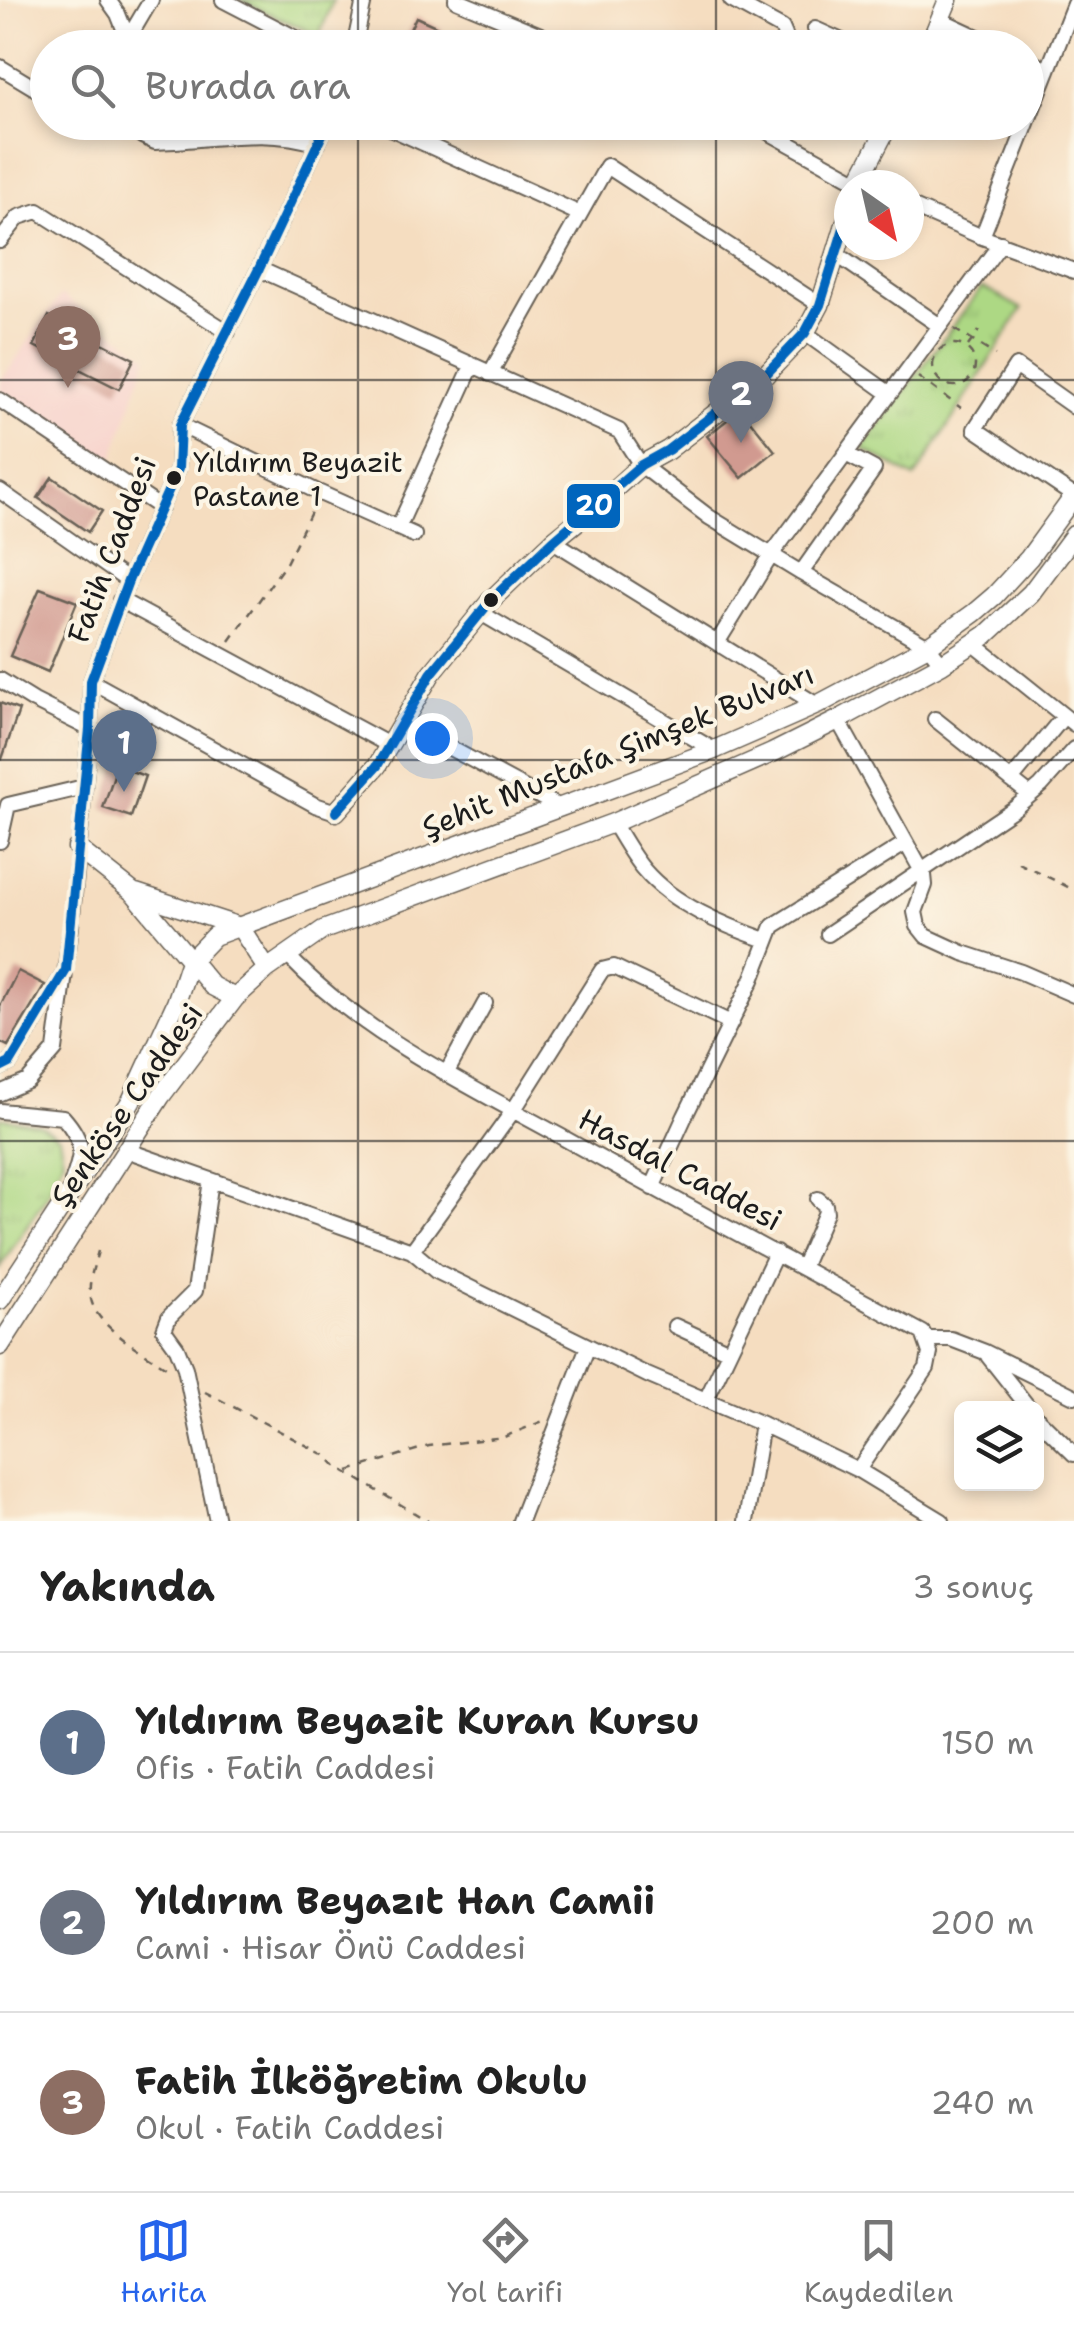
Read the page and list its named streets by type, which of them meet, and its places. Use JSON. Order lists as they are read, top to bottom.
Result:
{
  "streets": {
    "main road": ["Şehit Mustafa Şimşek Bulvarı", "Şenköse Caddesi"],
    "street": ["Fatih Caddesi", "Hasdal Caddesi"]
  },
  "crossings": [
    ["Şehit Mustafa Şimşek Bulvarı", "Şenköse Caddesi"],
    ["Şehit Mustafa Şimşek Bulvarı", "Hasdal Caddesi"]
  ],
  "places": ["Yıldırım Beyazit Pastane 1"],
  "lines": ["transit line 20"],
  "north": "bottom right",
  "page": {
    "search": "Burada ara",
    "pins": ["3", "2", "1"],
    "heading": ["Yakında", "3 sonuç"],
    "list": [
      {
        "mark": "1",
        "name": "Yıldırım Beyazit Kuran Kursu",
        "note": "Ofis · Fatih Caddesi",
        "value": "150 m"
      },
      {
        "mark": "2",
        "name": "Yıldırım Beyazıt Han Camii",
        "note": "Cami · Hisar Önü Caddesi",
        "value": "200 m"
      },
      {
        "mark": "3",
        "name": "Fatih İlköğretim Okulu",
        "note": "Okul · Fatih Caddesi",
        "value": "240 m"
      }
    ],
    "nav": ["Harita", "Yol tarifi", "Kaydedilen"]
  }
}
